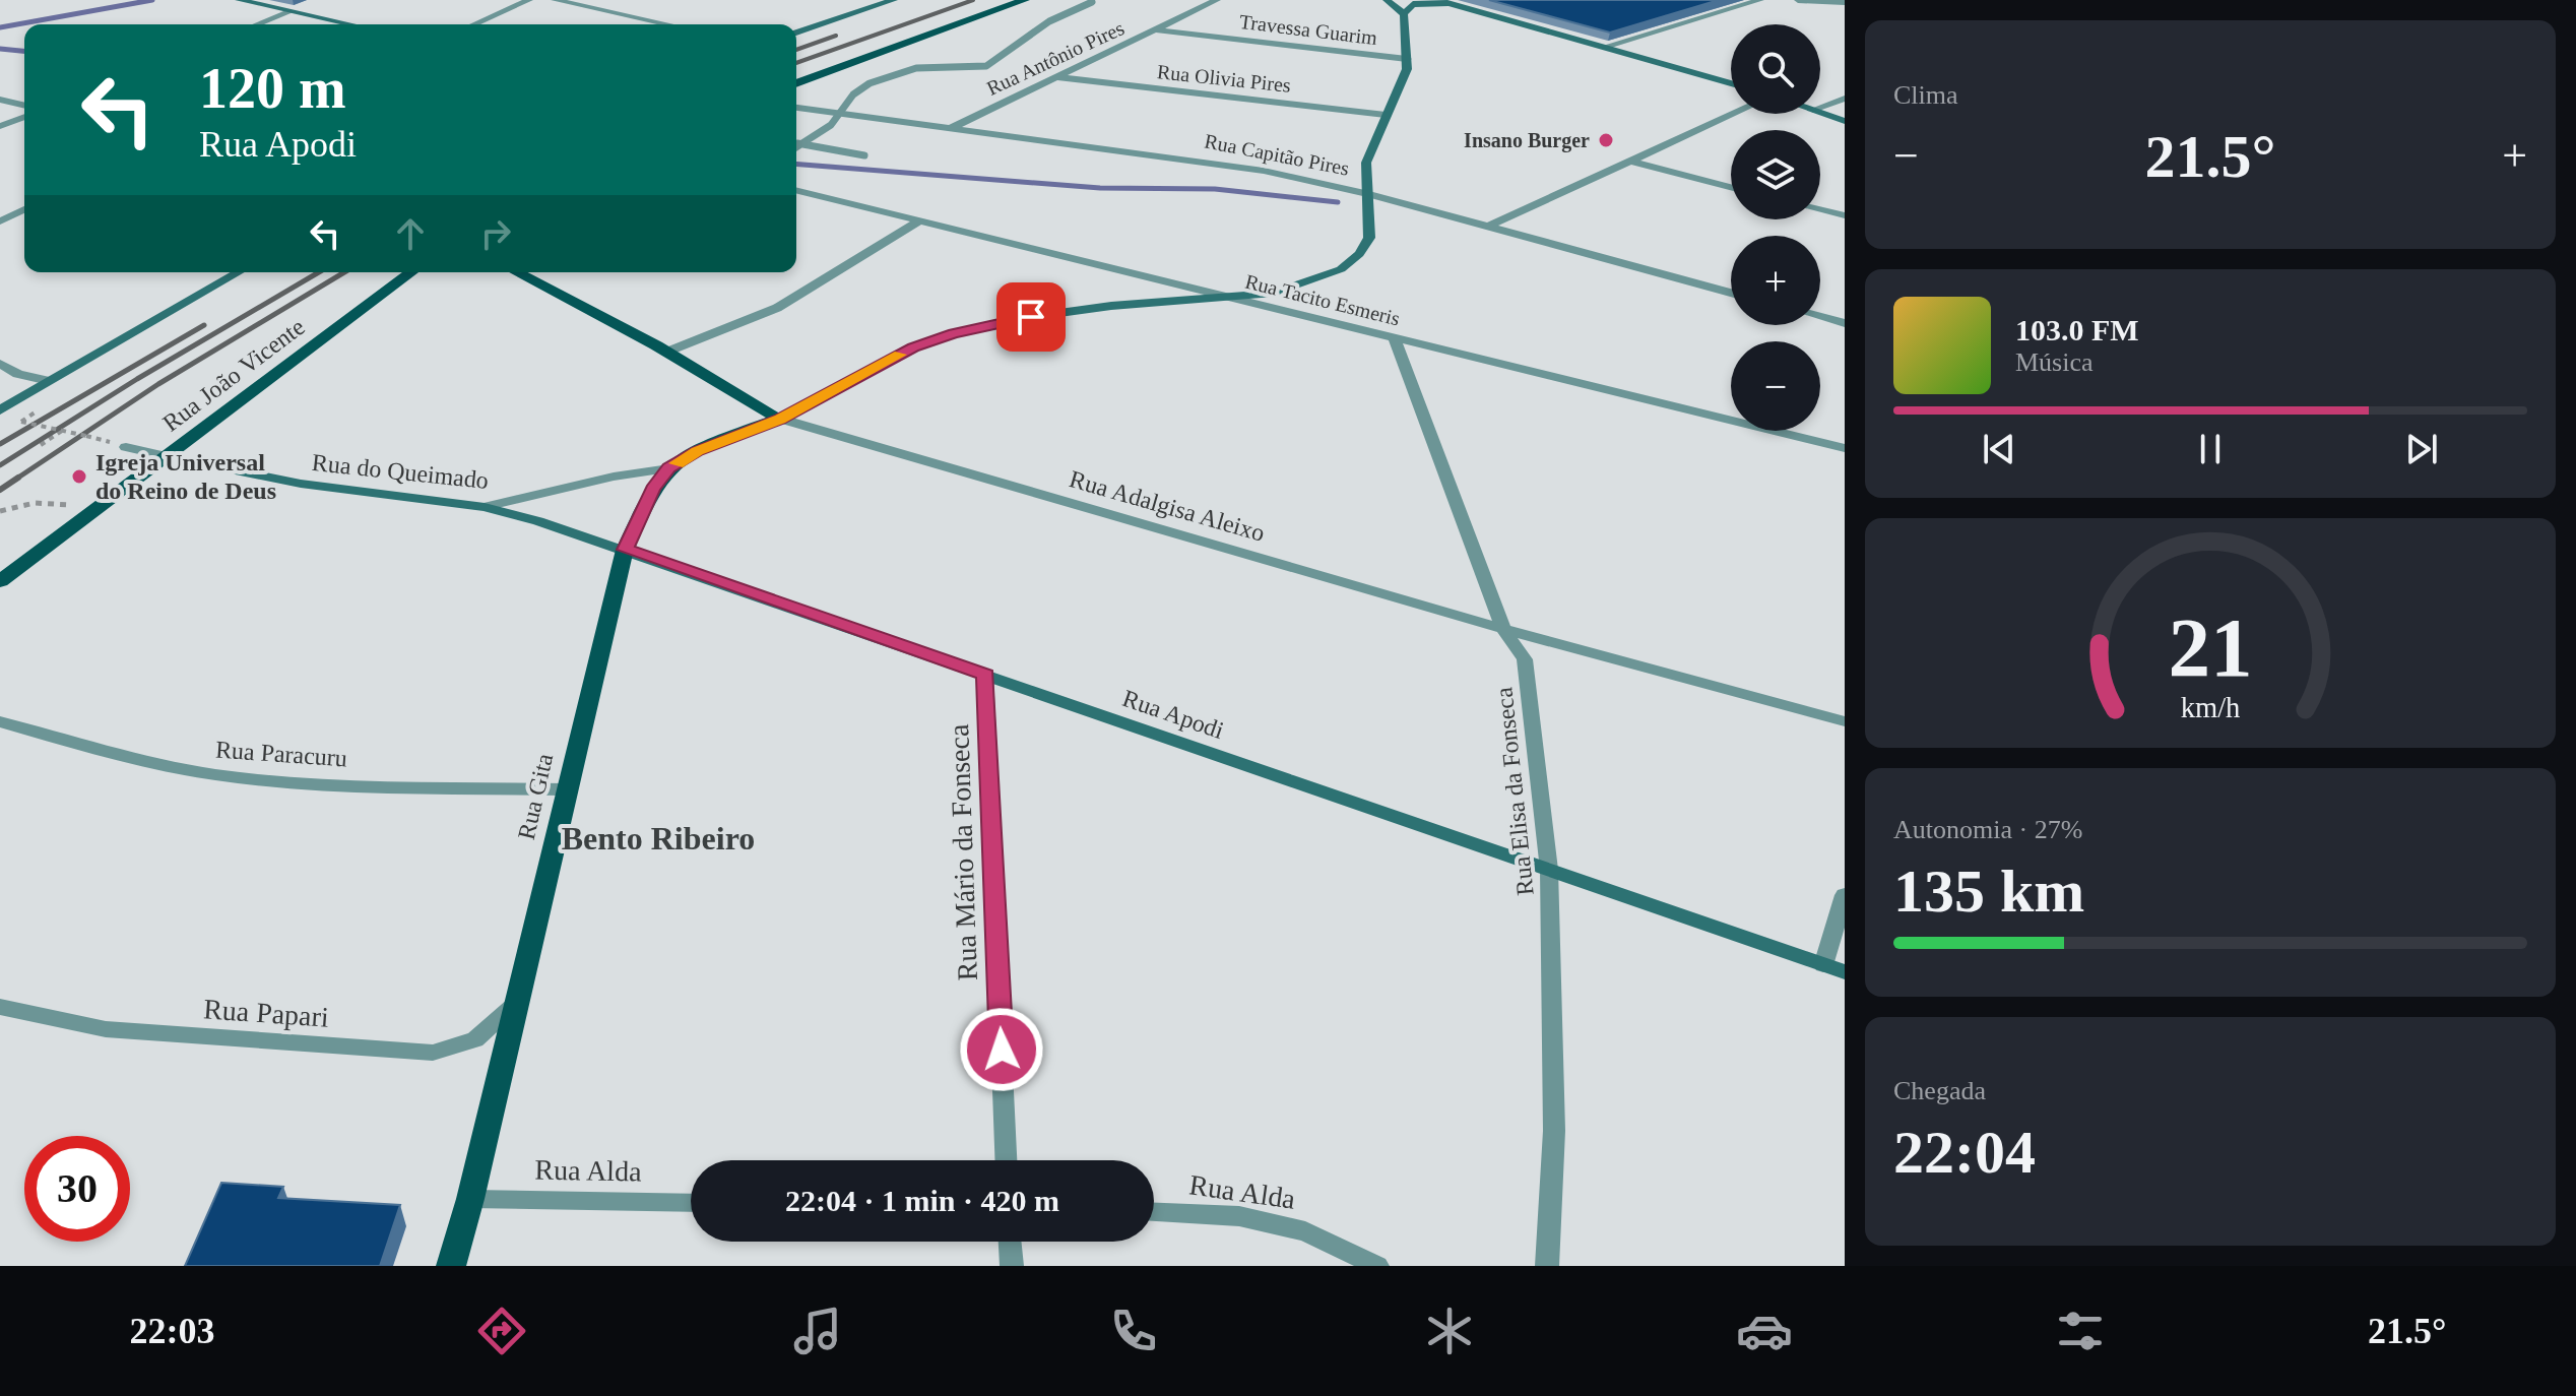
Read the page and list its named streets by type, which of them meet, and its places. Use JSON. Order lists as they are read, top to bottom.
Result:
{
  "streets": {
    "main road": [
      "Rua João Vicente",
      "Rua do Queimado",
      "Rua Adalgisa Aleixo",
      "Rua Apodi",
      "Rua Gita"
    ],
    "street": [
      "Travessa Guarim",
      "Rua Antônio Pires",
      "Rua Olivia Pires",
      "Rua Capitão Pires",
      "Rua Tacito Esmeris",
      "Rua Paracuru",
      "Rua Elisa da Fonseca",
      "Rua Mário da Fonseca",
      "Rua Papari",
      "Rua Alda"
    ]
  },
  "crossings": [
    ["Travessa Guarim", "Rua Antônio Pires"],
    ["Rua Antônio Pires", "Rua Olivia Pires"],
    ["Rua Antônio Pires", "Rua Capitão Pires"],
    ["Rua Tacito Esmeris", "Rua Elisa da Fonseca"],
    ["Rua João Vicente", "Rua do Queimado"],
    ["Rua do Queimado", "Rua Apodi"],
    ["Rua do Queimado", "Rua Gita"],
    ["Rua Adalgisa Aleixo", "Rua Elisa da Fonseca"],
    ["Rua Adalgisa Aleixo", "Rua Gita"],
    ["Rua Apodi", "Rua Elisa da Fonseca"],
    ["Rua Apodi", "Rua Gita"],
    ["Rua Apodi", "Rua Mário da Fonseca"],
    ["Rua Paracuru", "Rua Gita"],
    ["Rua Gita", "Rua Papari"],
    ["Rua Gita", "Rua Alda"]
  ],
  "districts": ["Bento Ribeiro"],
  "places": ["Insano Burger", "Igreja Universal do Reino de Deus"],
  "page": {
    "tile": [
      "Clima",
      ["Autonomia · 27%", "135 km"],
      ["Chegada", "22:04"]
    ],
    "map_buttons": ["+", "−"],
    "turn": ["120 m", "Rua Apodi"],
    "heat": ["−", "21.5°", "+"],
    "song": ["103.0 FM", "Música"],
    "limit": "30",
    "trip": "22:04 · 1 min · 420 m",
    "tabs": ["22:03", "21.5°"],
    "gauge": ["21", "km/h"]
  }
}
